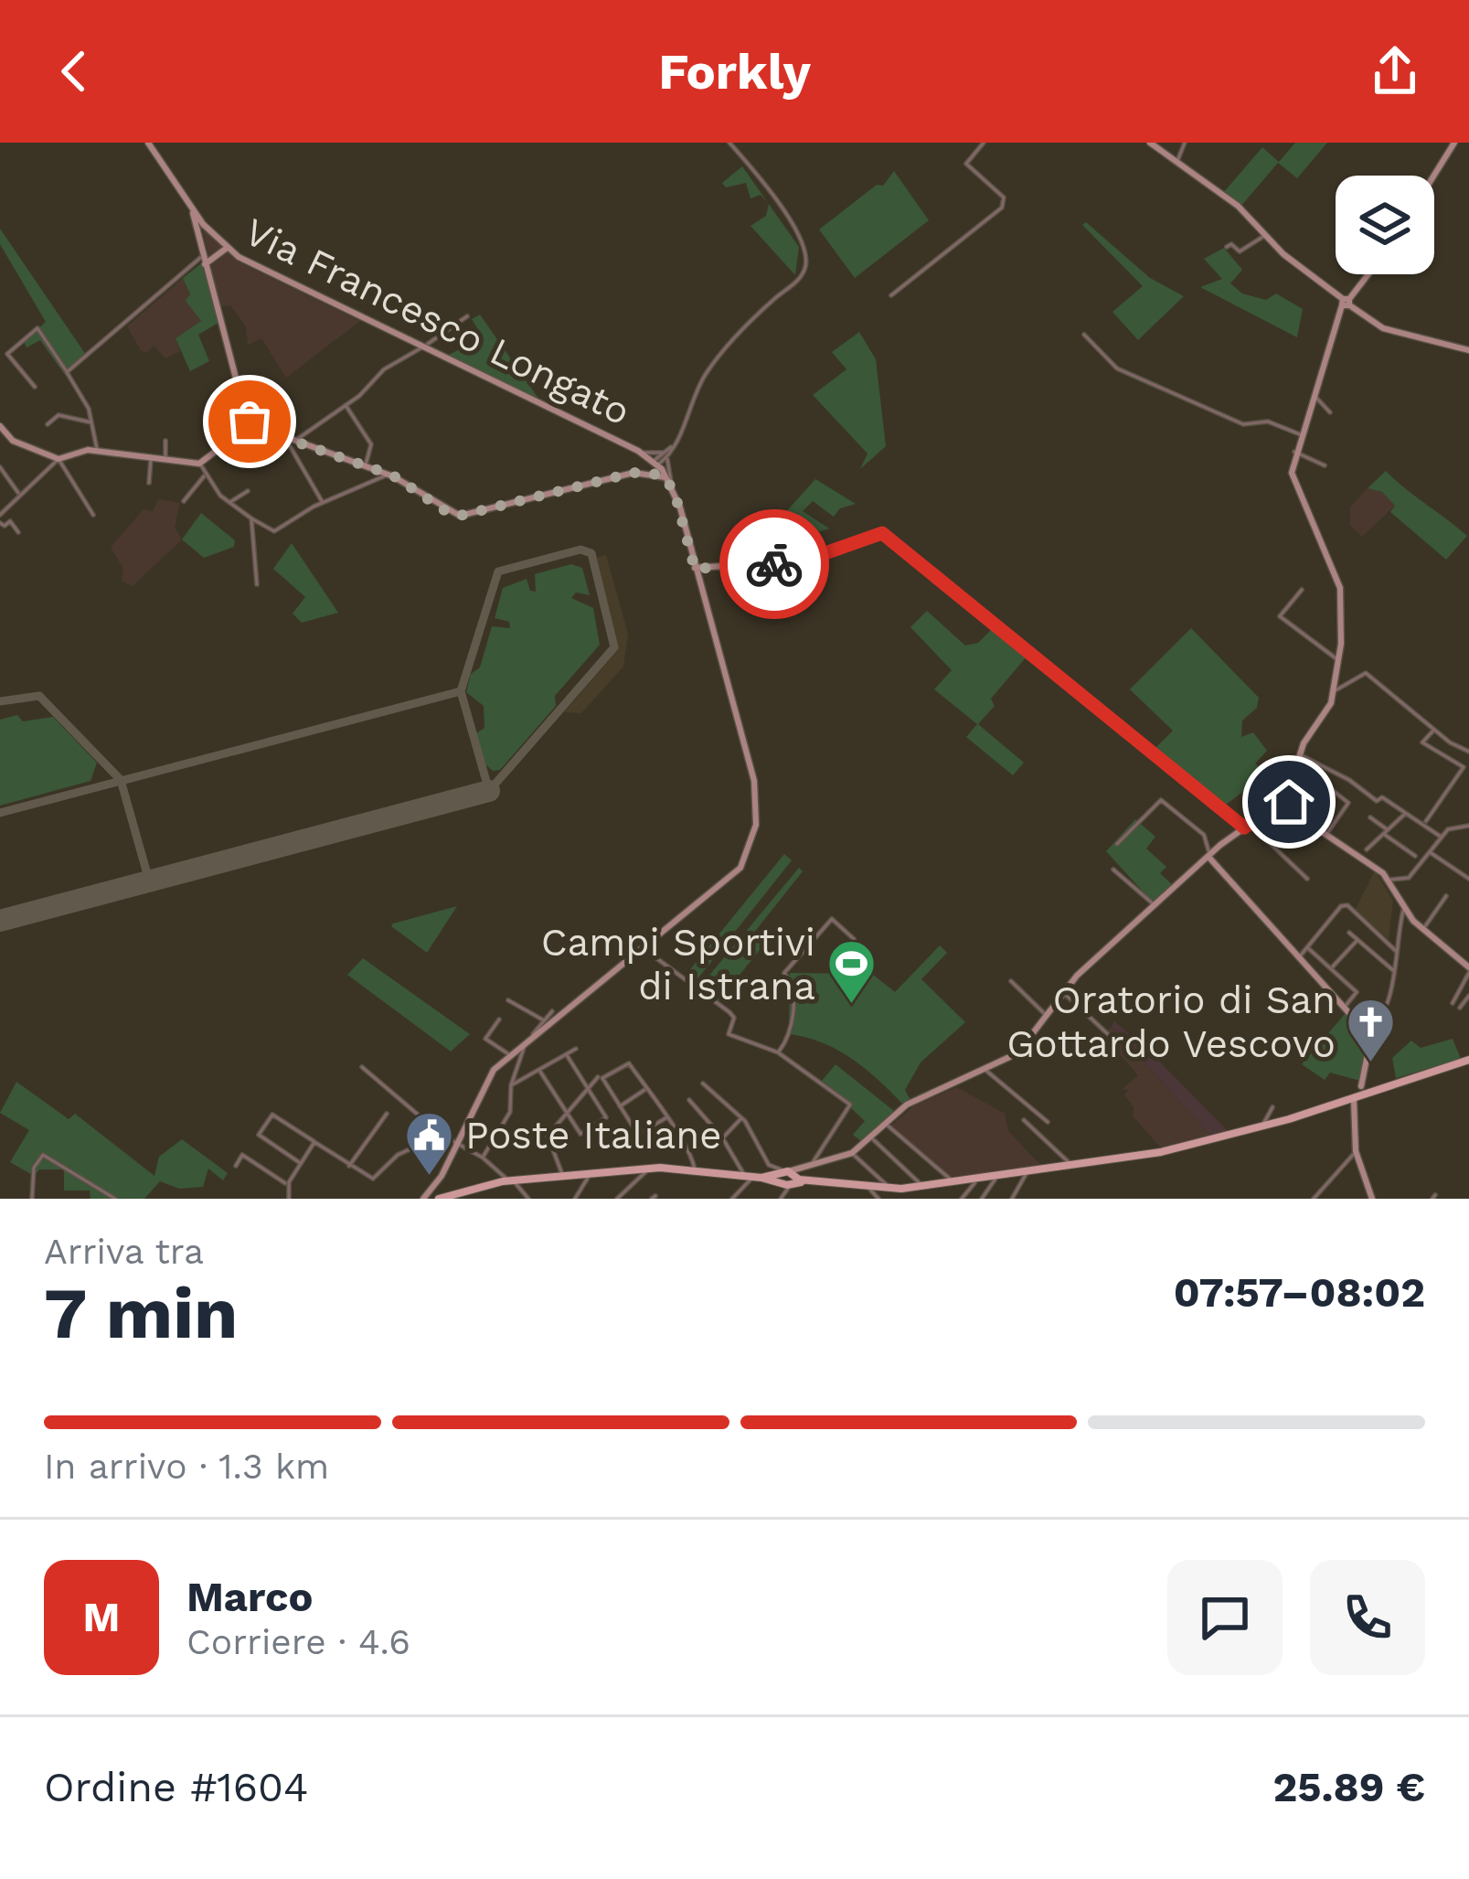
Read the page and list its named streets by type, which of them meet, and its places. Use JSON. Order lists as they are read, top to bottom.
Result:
{
  "streets": {
    "street": ["Via Francesco Longato"]
  },
  "places": {
    "sports": ["Campi Sportivi di Istrana"],
    "church": ["Oratorio di San Gottardo Vescovo"],
    "public building": ["Poste Italiane"]
  },
  "page": {
    "header": "Forkly",
    "heading": ["7 min", "Arriva tra", "07:57–08:02"],
    "panel": [
      "Marco",
      "Corriere · 4.6",
      "Ordine #1604",
      "25.89 €"
    ],
    "bar": "In arrivo · 1.3 km",
    "round": "M"
  }
}
